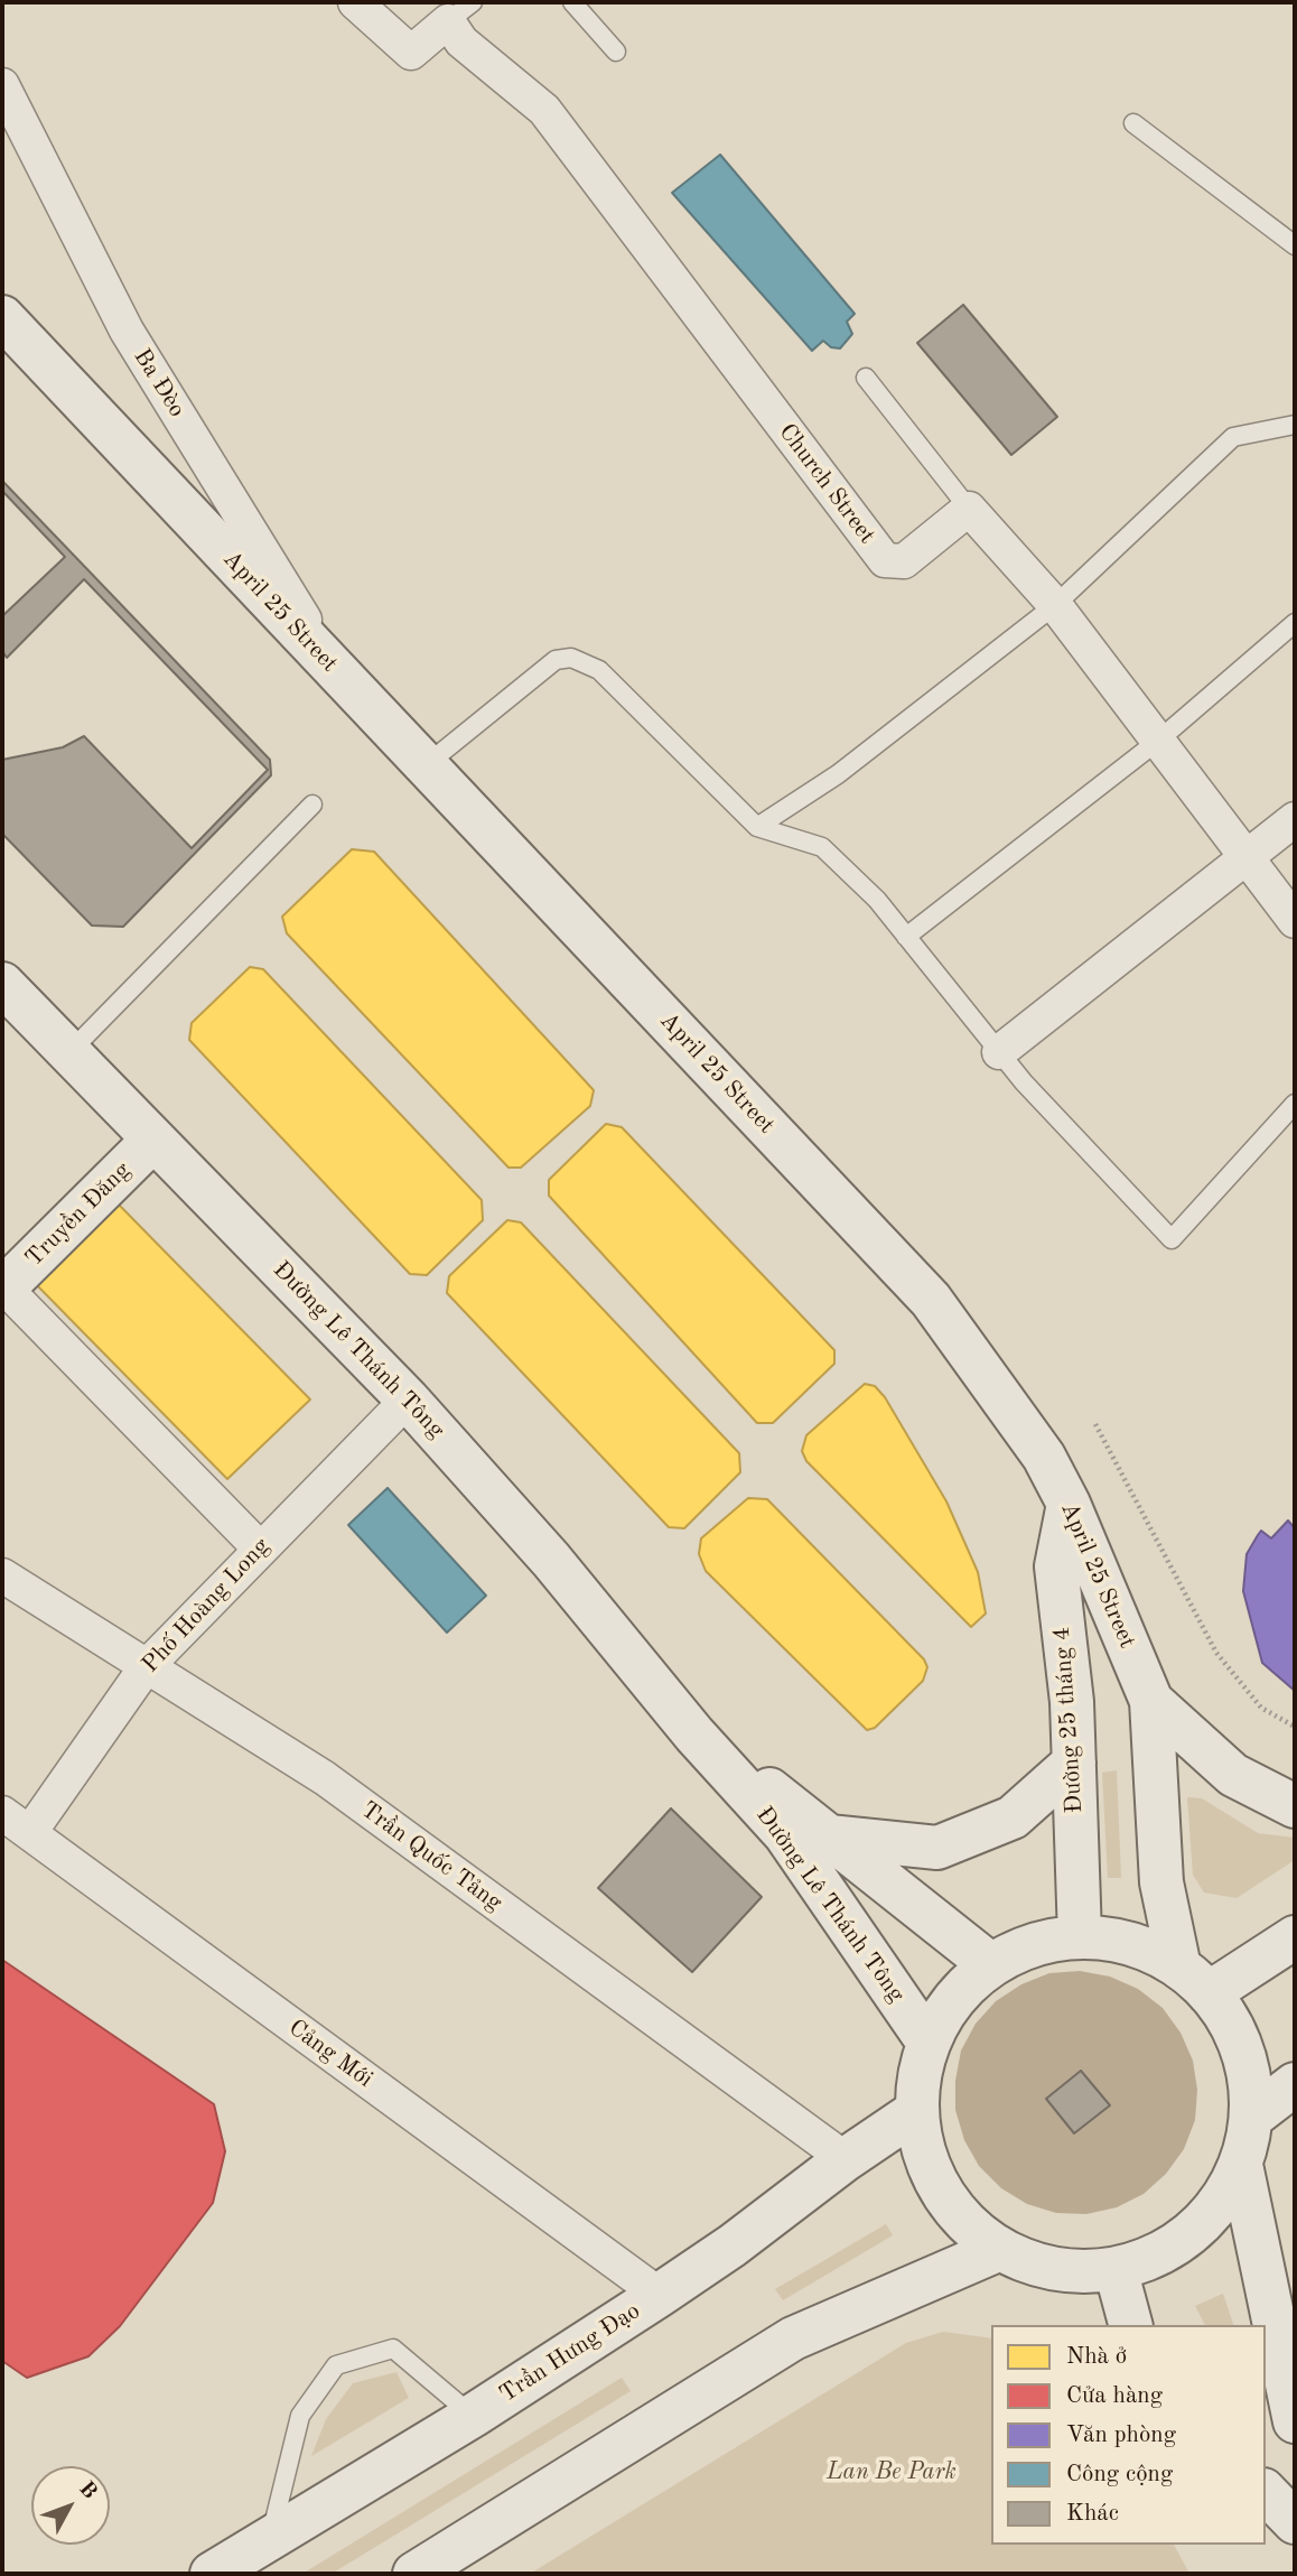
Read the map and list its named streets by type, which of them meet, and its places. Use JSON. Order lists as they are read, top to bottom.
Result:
{
  "streets": {
    "street": [
      "Ba Đèo",
      "Church Street",
      "April 25 Street",
      "Truyền Đăng",
      "Đường Lê Thánh Tông",
      "Phố Hoàng Long",
      "Đường 25 tháng 4",
      "Trần Quốc Tảng",
      "Cảng Mới",
      "Trần Hưng Đạo"
    ]
  },
  "crossings": [
    ["Ba Đèo", "April 25 Street"],
    ["April 25 Street", "Đường 25 tháng 4"],
    ["Truyền Đăng", "Đường Lê Thánh Tông"],
    ["Đường Lê Thánh Tông", "Phố Hoàng Long"],
    ["Phố Hoàng Long", "Trần Quốc Tảng"],
    ["Phố Hoàng Long", "Cảng Mới"],
    ["Trần Quốc Tảng", "Trần Hưng Đạo"],
    ["Cảng Mới", "Trần Hưng Đạo"]
  ],
  "parks": ["Lan Be Park"],
  "legend": [
    "Nhà ở",
    "Cửa hàng",
    "Văn phòng",
    "Công cộng",
    "Khác"
  ],
  "north": "top right"
}
